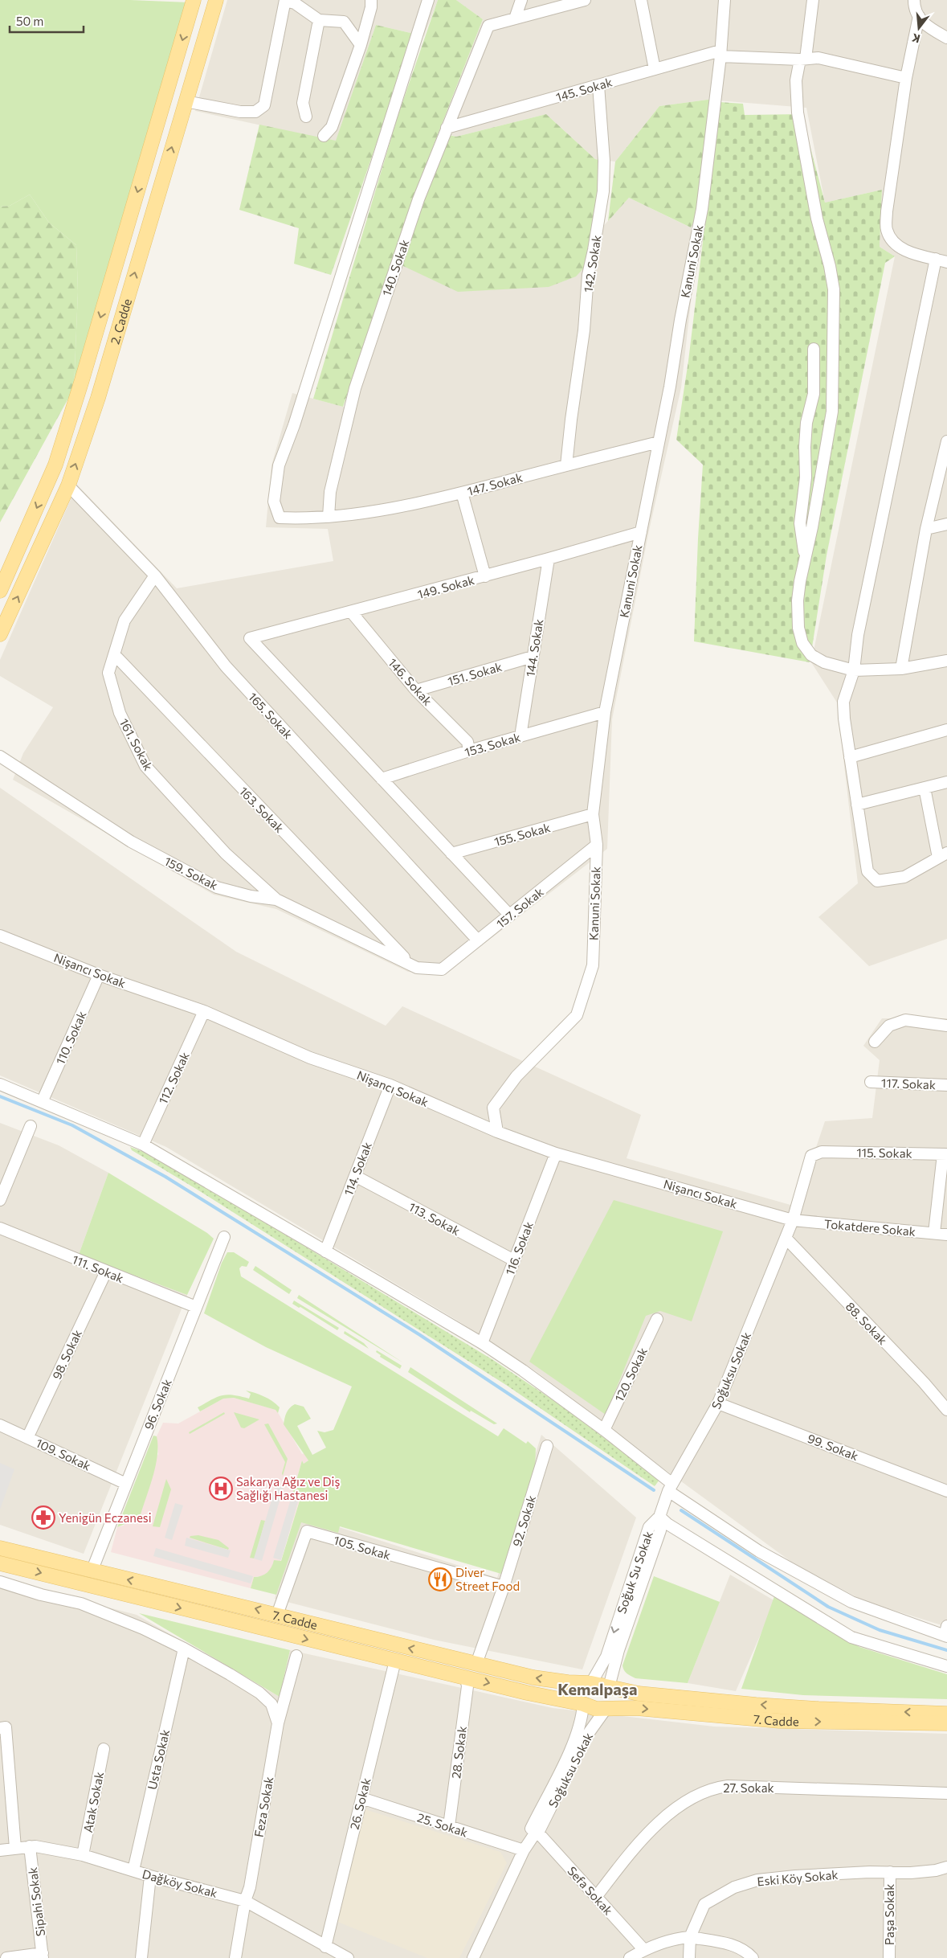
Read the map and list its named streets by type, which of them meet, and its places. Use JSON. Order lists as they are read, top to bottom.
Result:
{
  "streets": {
    "main road": ["2. Cadde", "7. Cadde"],
    "street": [
      "145. Sokak",
      "Kanuni Sokak",
      "142. Sokak",
      "140. Sokak",
      "147. Sokak",
      "149. Sokak",
      "144. Sokak",
      "151. Sokak",
      "146. Sokak",
      "165. Sokak",
      "161. Sokak",
      "153. Sokak",
      "163. Sokak",
      "155. Sokak",
      "159. Sokak",
      "157. Sokak",
      "Nişancı Sokak",
      "110. Sokak",
      "112. Sokak",
      "117. Sokak",
      "115. Sokak",
      "114. Sokak",
      "113. Sokak",
      "Tokatdere Sokak",
      "116. Sokak",
      "111. Sokak",
      "88. Sokak",
      "98. Sokak",
      "Soğuksu Sokak",
      "120. Sokak",
      "96. Sokak",
      "99. Sokak",
      "109. Sokak",
      "92. Sokak",
      "105. Sokak",
      "Soğuk Su Sokak",
      "28. Sokak",
      "Usta Sokak",
      "27. Sokak",
      "Atak Sokak",
      "26. Sokak",
      "Feza Sokak",
      "25. Sokak",
      "Eski Köy Sokak",
      "Dağköy Sokak",
      "Sefa Sokak",
      "Sipahi Sokak",
      "Paşa Sokak"
    ]
  },
  "crossings": [
    ["145. Sokak", "Kanuni Sokak"],
    ["145. Sokak", "142. Sokak"],
    ["145. Sokak", "140. Sokak"],
    ["Kanuni Sokak", "147. Sokak"],
    ["Kanuni Sokak", "149. Sokak"],
    ["Kanuni Sokak", "153. Sokak"],
    ["Kanuni Sokak", "155. Sokak"],
    ["Kanuni Sokak", "157. Sokak"],
    ["Kanuni Sokak", "Nişancı Sokak"],
    ["142. Sokak", "147. Sokak"],
    ["140. Sokak", "147. Sokak"],
    ["2. Cadde", "165. Sokak"],
    ["149. Sokak", "144. Sokak"],
    ["149. Sokak", "146. Sokak"],
    ["149. Sokak", "153. Sokak"],
    ["144. Sokak", "151. Sokak"],
    ["144. Sokak", "153. Sokak"],
    ["151. Sokak", "146. Sokak"],
    ["146. Sokak", "153. Sokak"],
    ["165. Sokak", "161. Sokak"],
    ["165. Sokak", "157. Sokak"],
    ["161. Sokak", "163. Sokak"],
    ["161. Sokak", "159. Sokak"],
    ["163. Sokak", "159. Sokak"],
    ["159. Sokak", "157. Sokak"],
    ["Nişancı Sokak", "110. Sokak"],
    ["Nişancı Sokak", "112. Sokak"],
    ["Nişancı Sokak", "114. Sokak"],
    ["Nişancı Sokak", "Tokatdere Sokak"],
    ["Nişancı Sokak", "116. Sokak"],
    ["Nişancı Sokak", "Soğuksu Sokak"],
    ["115. Sokak", "Soğuksu Sokak"],
    ["114. Sokak", "113. Sokak"],
    ["113. Sokak", "116. Sokak"],
    ["Tokatdere Sokak", "Soğuksu Sokak"],
    ["111. Sokak", "98. Sokak"],
    ["111. Sokak", "96. Sokak"],
    ["88. Sokak", "Soğuksu Sokak"],
    ["98. Sokak", "109. Sokak"],
    ["Soğuksu Sokak", "99. Sokak"],
    ["Soğuksu Sokak", "Soğuk Su Sokak"],
    ["Soğuksu Sokak", "7. Cadde"],
    ["Soğuksu Sokak", "25. Sokak"],
    ["Soğuksu Sokak", "Sefa Sokak"],
    ["96. Sokak", "109. Sokak"],
    ["96. Sokak", "7. Cadde"],
    ["92. Sokak", "105. Sokak"],
    ["92. Sokak", "7. Cadde"],
    ["105. Sokak", "7. Cadde"],
    ["Soğuk Su Sokak", "7. Cadde"],
    ["7. Cadde", "28. Sokak"],
    ["7. Cadde", "26. Sokak"],
    ["28. Sokak", "25. Sokak"],
    ["Usta Sokak", "Dağköy Sokak"],
    ["27. Sokak", "Sefa Sokak"],
    ["Atak Sokak", "Dağköy Sokak"],
    ["26. Sokak", "25. Sokak"],
    ["26. Sokak", "Dağköy Sokak"],
    ["Feza Sokak", "Dağköy Sokak"],
    ["Eski Köy Sokak", "Paşa Sokak"],
    ["Dağköy Sokak", "Sipahi Sokak"]
  ],
  "districts": ["Kemalpaşa"],
  "places": {
    "hospital": ["Sakarya Ağız ve Diş Sağlığı Hastanesi"],
    "pharmacy": ["Yenigün Eczanesi"],
    "restaurant": ["Diver Street Food"]
  },
  "scale_bar": "50 m",
  "north": "bottom"
}
